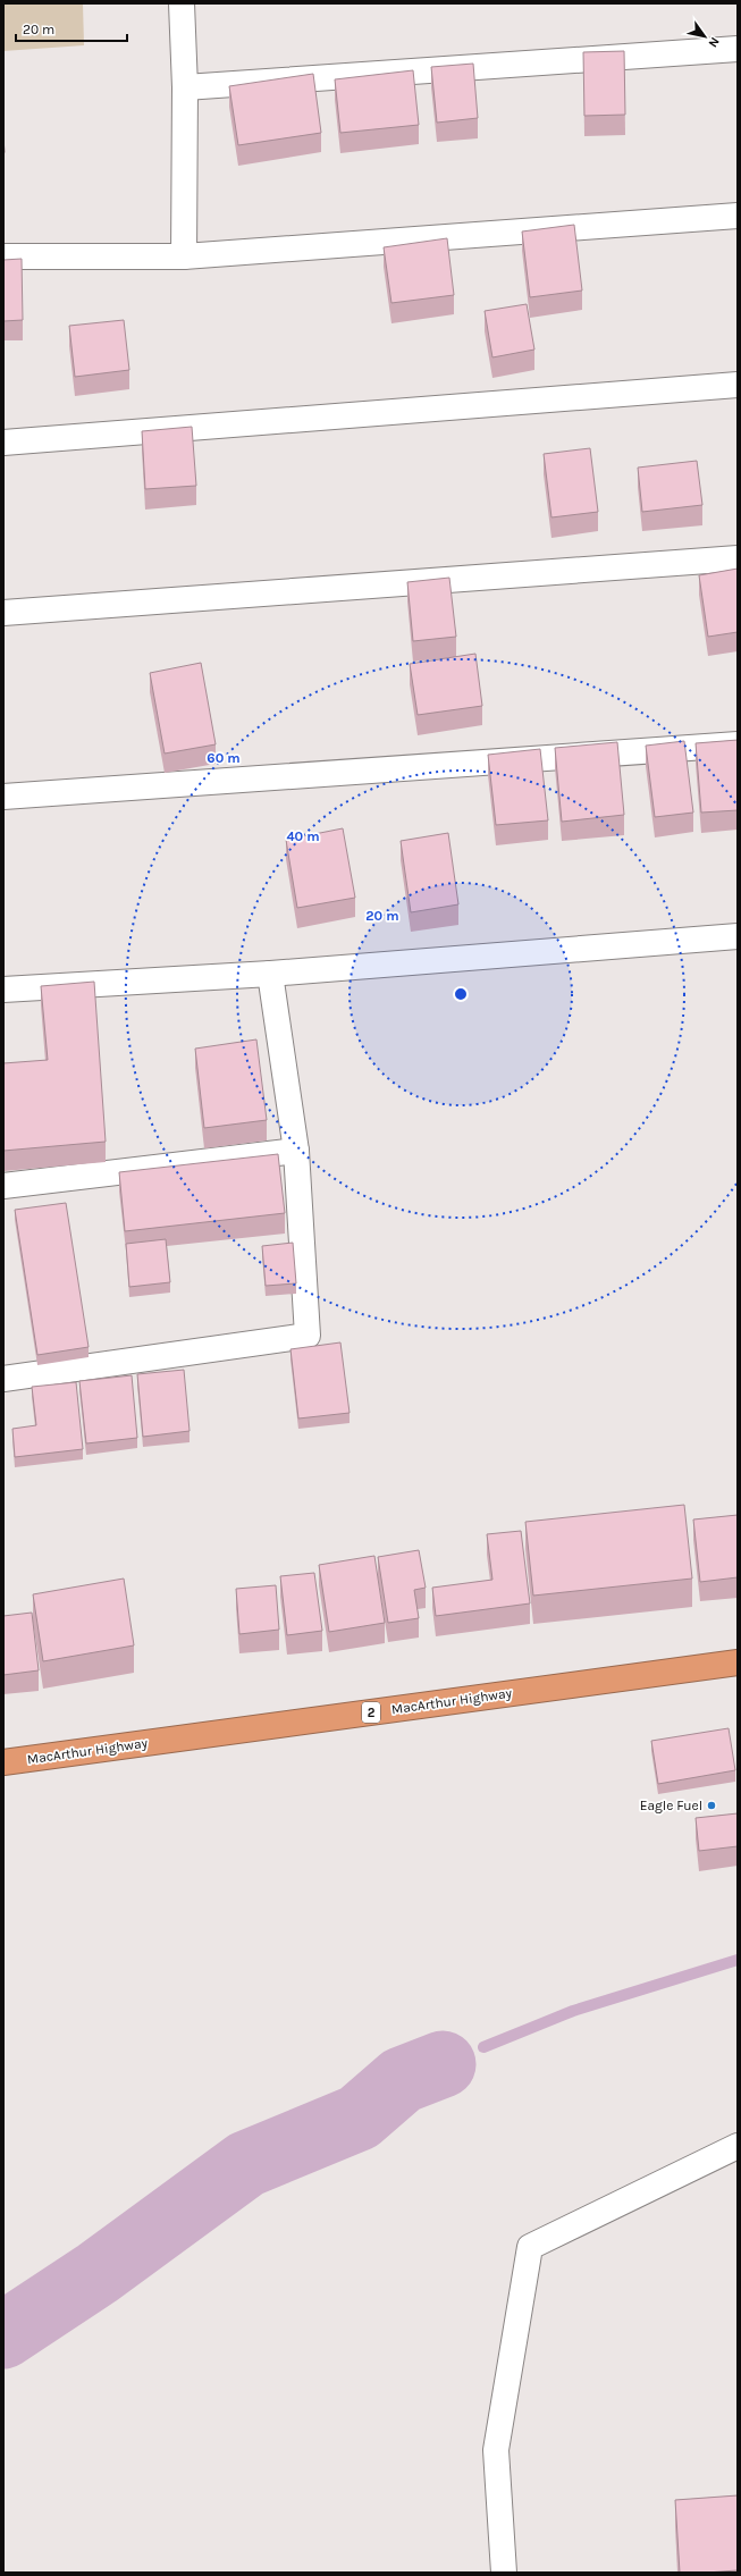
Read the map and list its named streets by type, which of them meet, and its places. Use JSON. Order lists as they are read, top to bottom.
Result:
{
  "streets": {
    "highway": ["MacArthur Highway", "2"]
  },
  "places": ["Eagle Fuel"],
  "scale_bar": "20 m",
  "north": "bottom right",
  "rings": ["60 m", "40 m", "20 m"]
}
